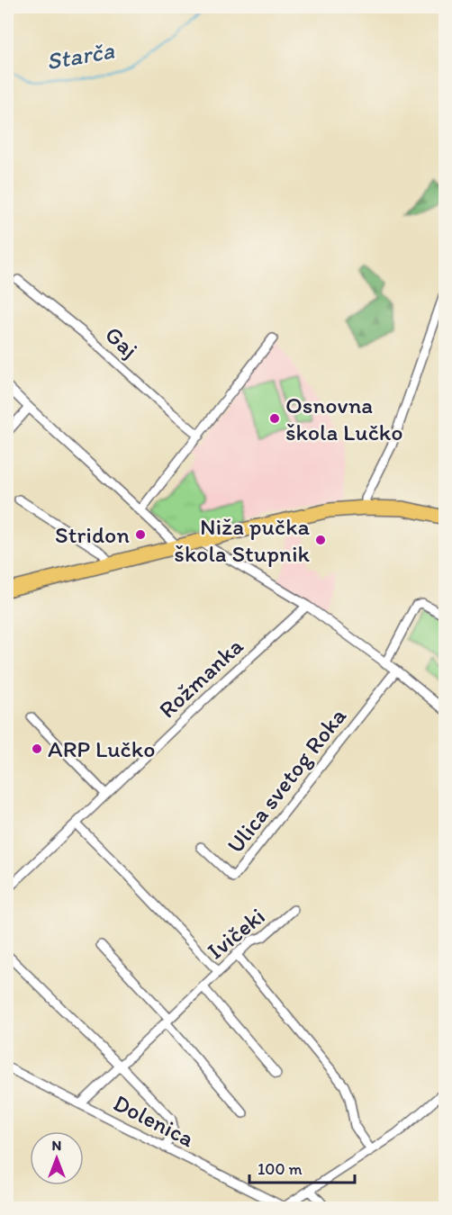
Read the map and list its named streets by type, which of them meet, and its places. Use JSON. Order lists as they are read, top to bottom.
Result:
{
  "streets": {
    "street": [
      "Gaj",
      "Rožmanka",
      "Ulica svetog Roka",
      "Ivičeki",
      "Dolenica"
    ]
  },
  "crossings": [
    ["Ivičeki", "Dolenica"]
  ],
  "water": ["Starča"],
  "places": [
    "Osnovna škola Lučko",
    "Stridon",
    "Niža pučka škola Stupnik",
    "ARP Lučko"
  ],
  "scale_bar": "100 m",
  "north": "top"
}
